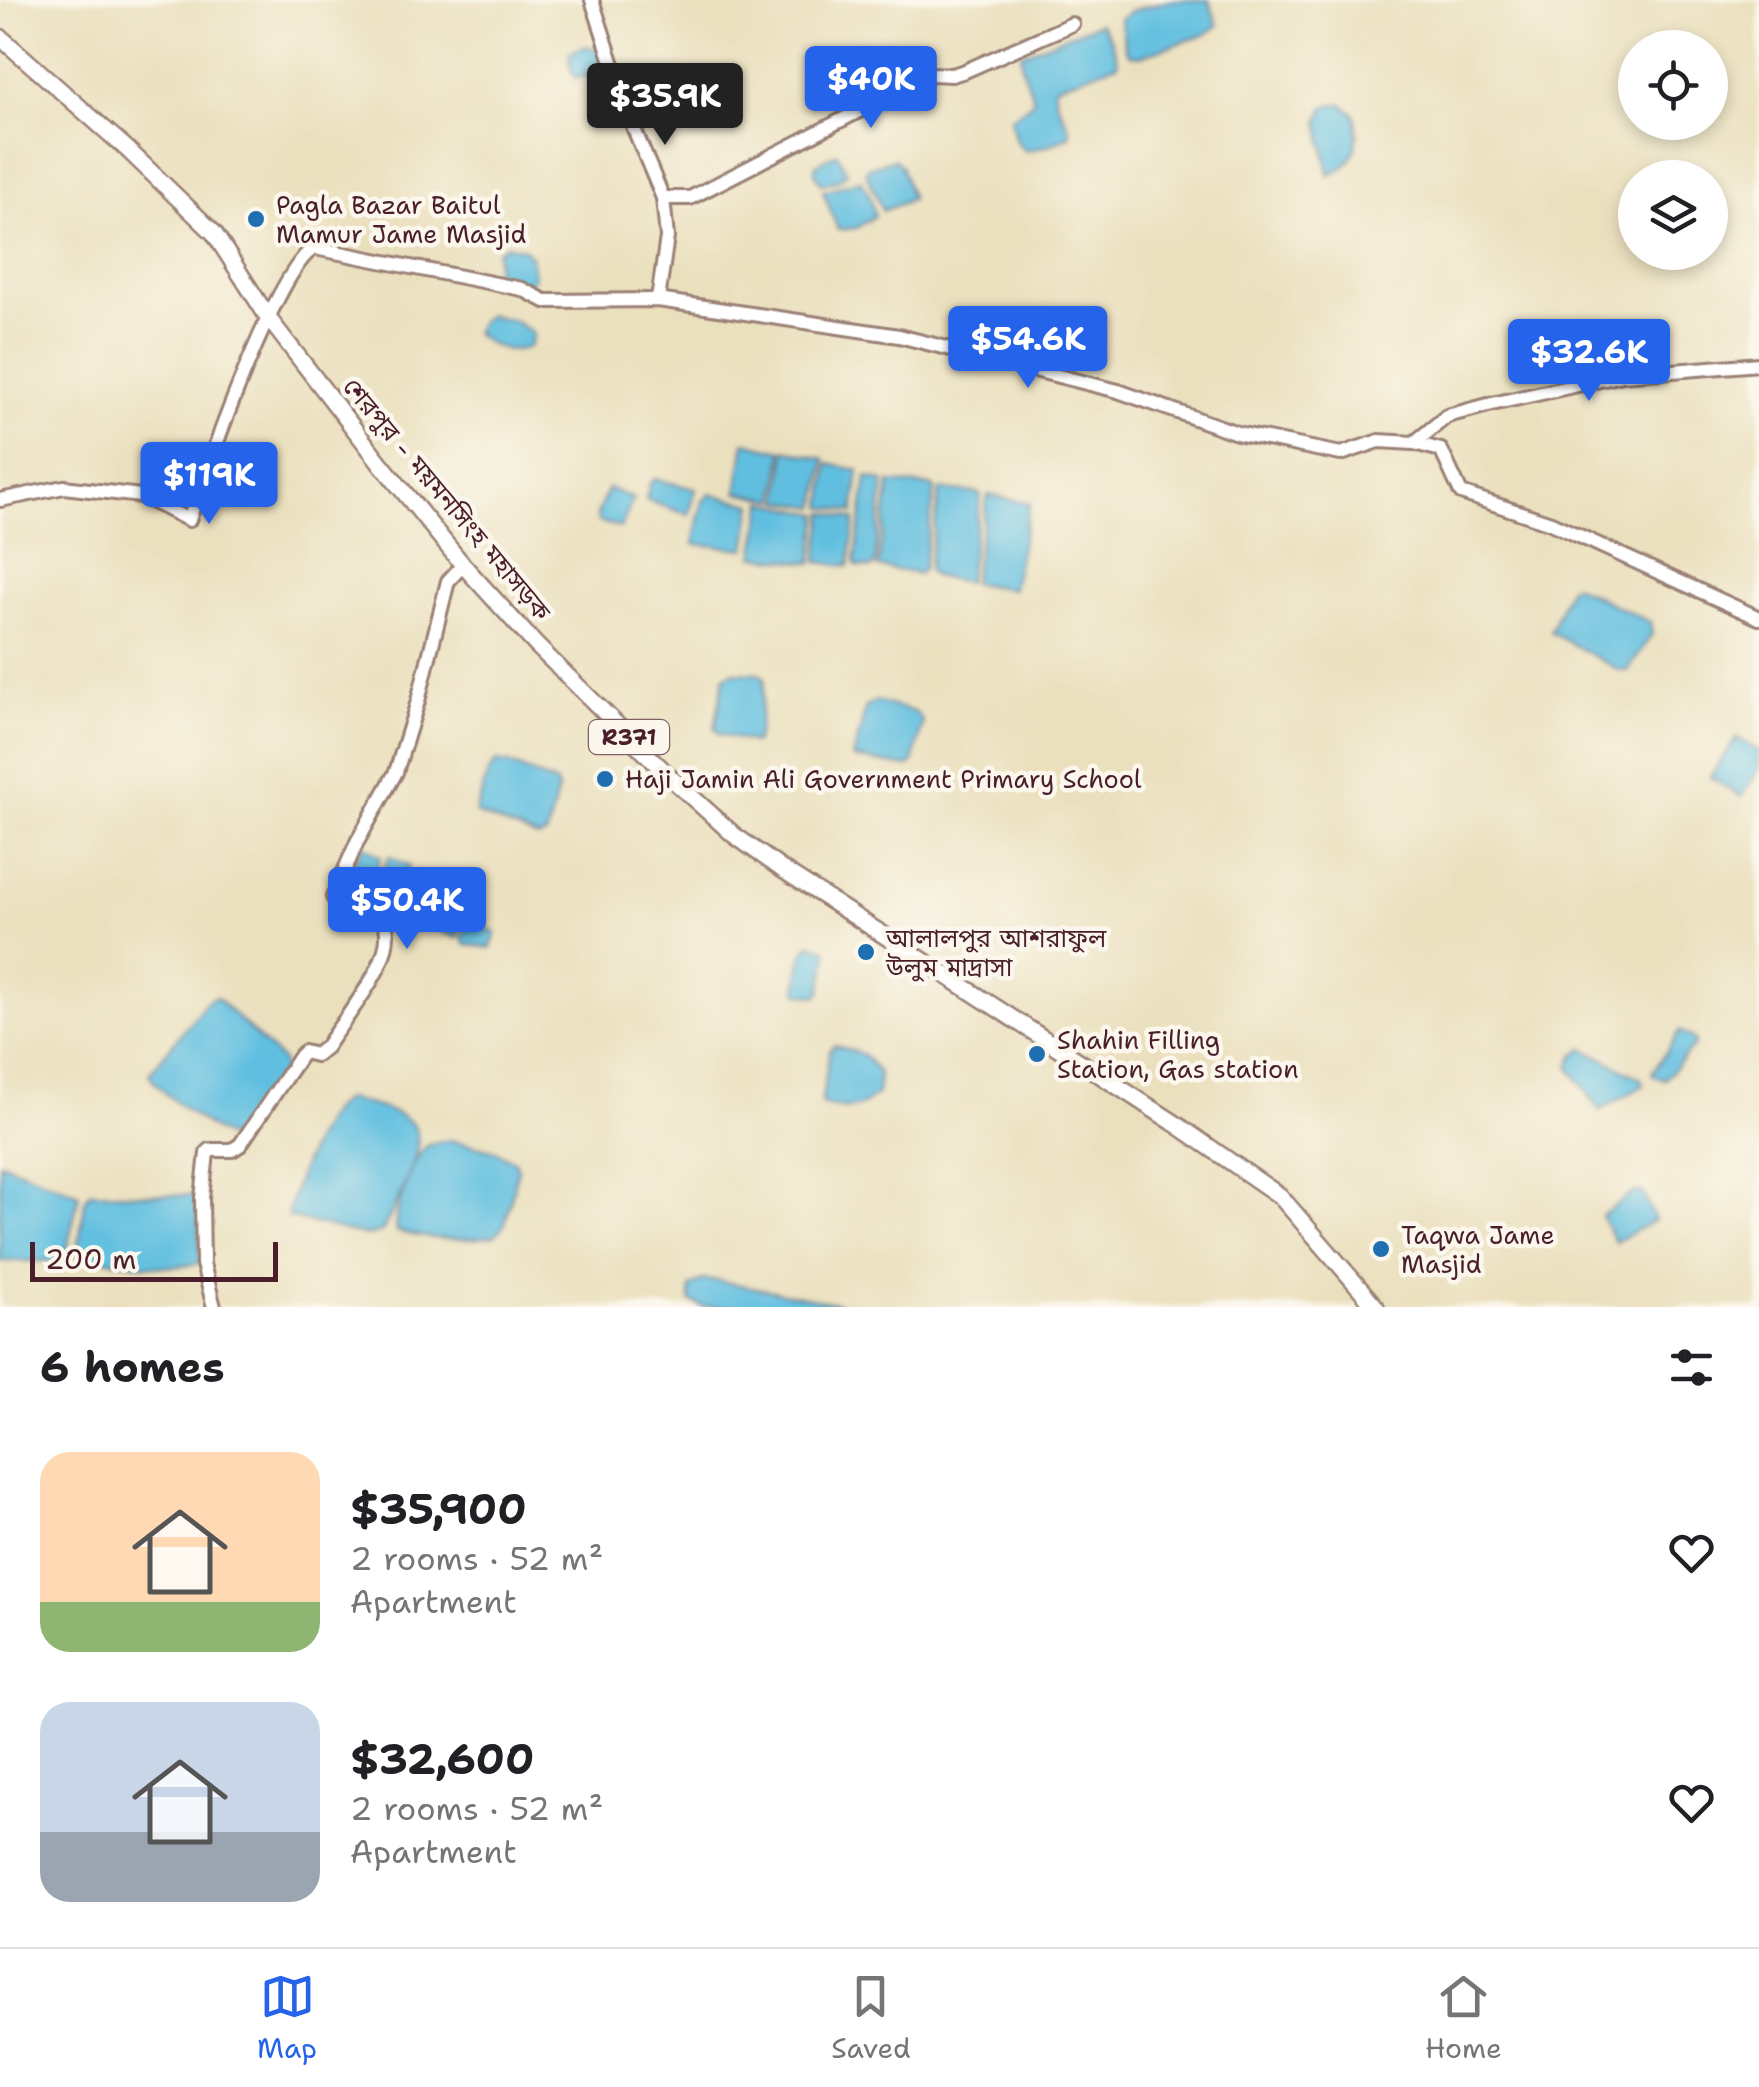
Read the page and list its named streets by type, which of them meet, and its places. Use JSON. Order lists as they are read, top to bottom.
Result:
{
  "streets": {
    "main road": ["শেরপুর - ময়মনসিংহ মহাসড়ক", "R371"]
  },
  "places": [
    "Pagla Bazar Baitul Mamur Jame Masjid",
    "Haji Jamin Ali Government Primary School",
    "আলালপুর আশরাফুল উলুম মাদ্রাসা",
    "Shahin Filling Station, Gas station",
    "Taqwa Jame Masjid"
  ],
  "scale_bar": "200 m",
  "page": {
    "price": [
      "$40K",
      "$35.9K",
      "$54.6K",
      "$32.6K",
      "$119K",
      "$50.4K"
    ],
    "scale": "200 m",
    "heading": "6 homes",
    "list": [
      {
        "name": "$35,900",
        "note": "2 rooms · 52 m² · Apartment"
      },
      {
        "name": "$32,600",
        "note": "2 rooms · 52 m² · Apartment"
      }
    ],
    "tabs": ["Map", "Saved", "Home"]
  }
}
